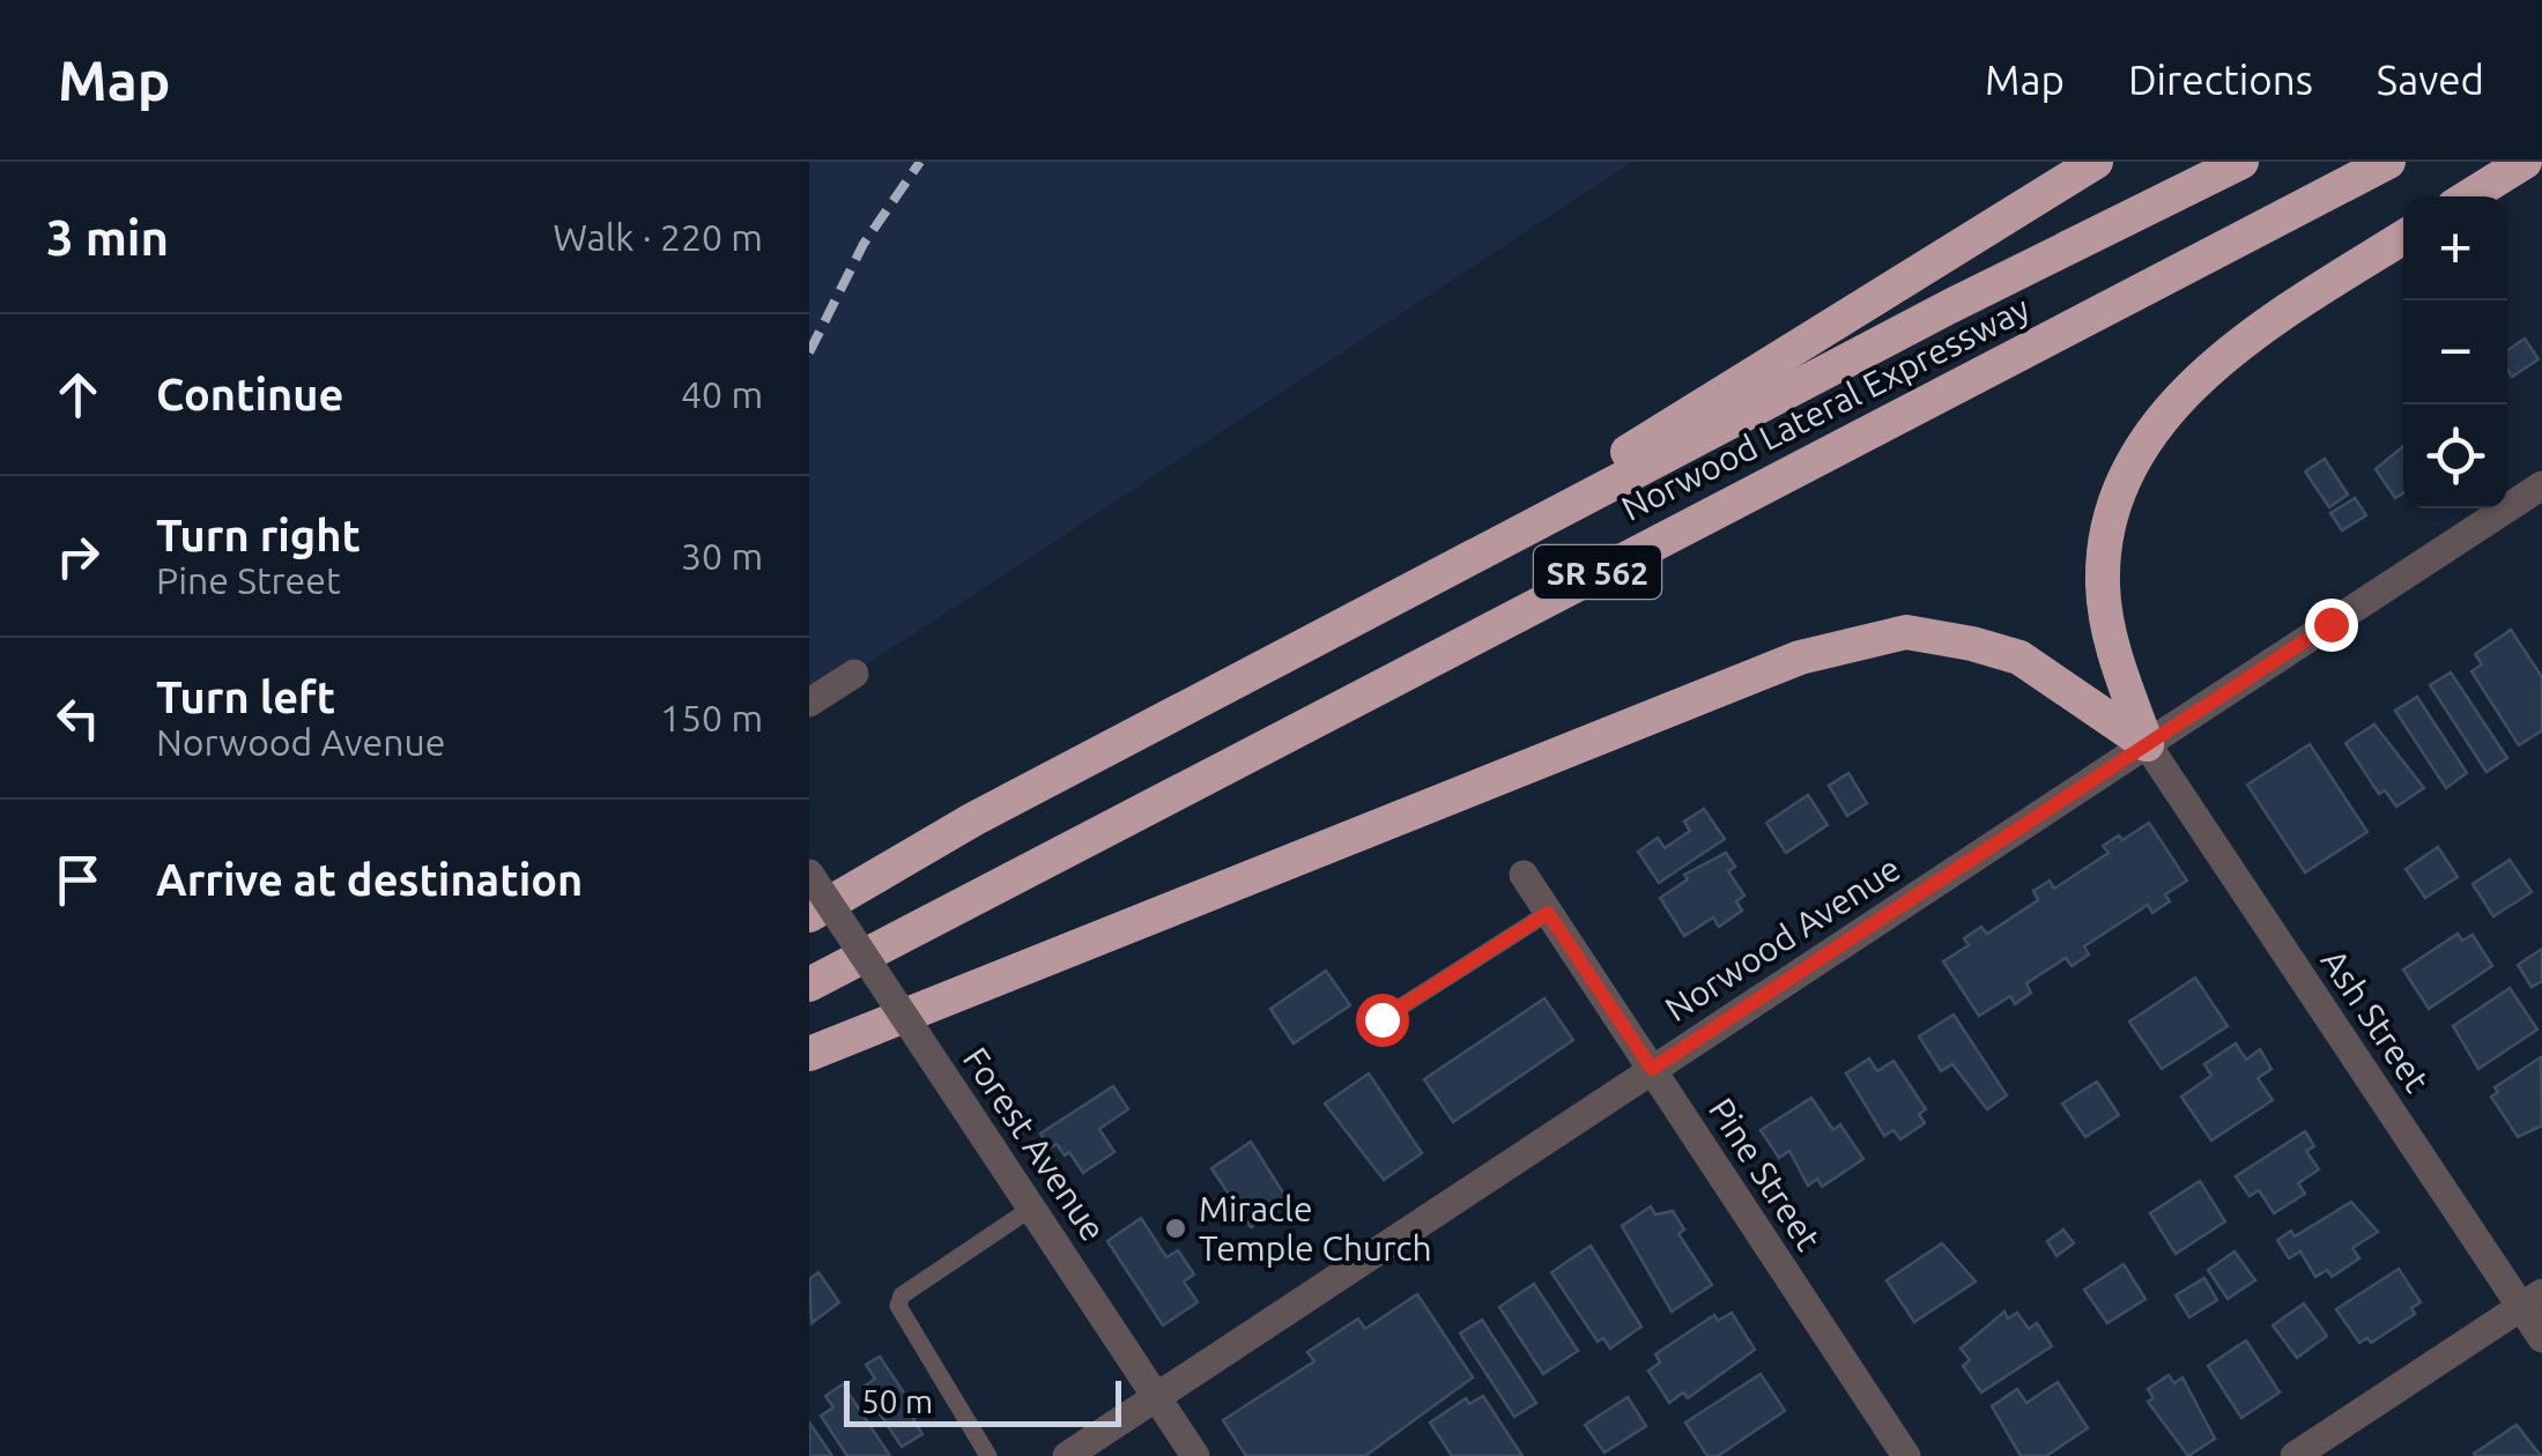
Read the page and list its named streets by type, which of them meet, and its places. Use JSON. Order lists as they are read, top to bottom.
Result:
{
  "streets": {
    "highway": ["Norwood Lateral Expressway", "SR 562"],
    "street": [
      "Norwood Avenue",
      "Ash Street",
      "Forest Avenue",
      "Pine Street"
    ]
  },
  "crossings": [
    ["Norwood Avenue", "Ash Street"],
    ["Norwood Avenue", "Forest Avenue"],
    ["Norwood Avenue", "Pine Street"]
  ],
  "places": ["Miracle Temple Church"],
  "scale_bar": "50 m",
  "page": {
    "header": "Map",
    "nav": ["Map", "Directions", "Saved"],
    "heading": ["3 min", "Walk · 220 m"],
    "map_buttons": ["+", "−"],
    "list": [
      ["Continue", "40 m"],
      ["Turn right", "Pine Street", "30 m"],
      ["Turn left", "Norwood Avenue", "150 m"],
      "Arrive at destination"
    ],
    "scale": "50 m"
  }
}
